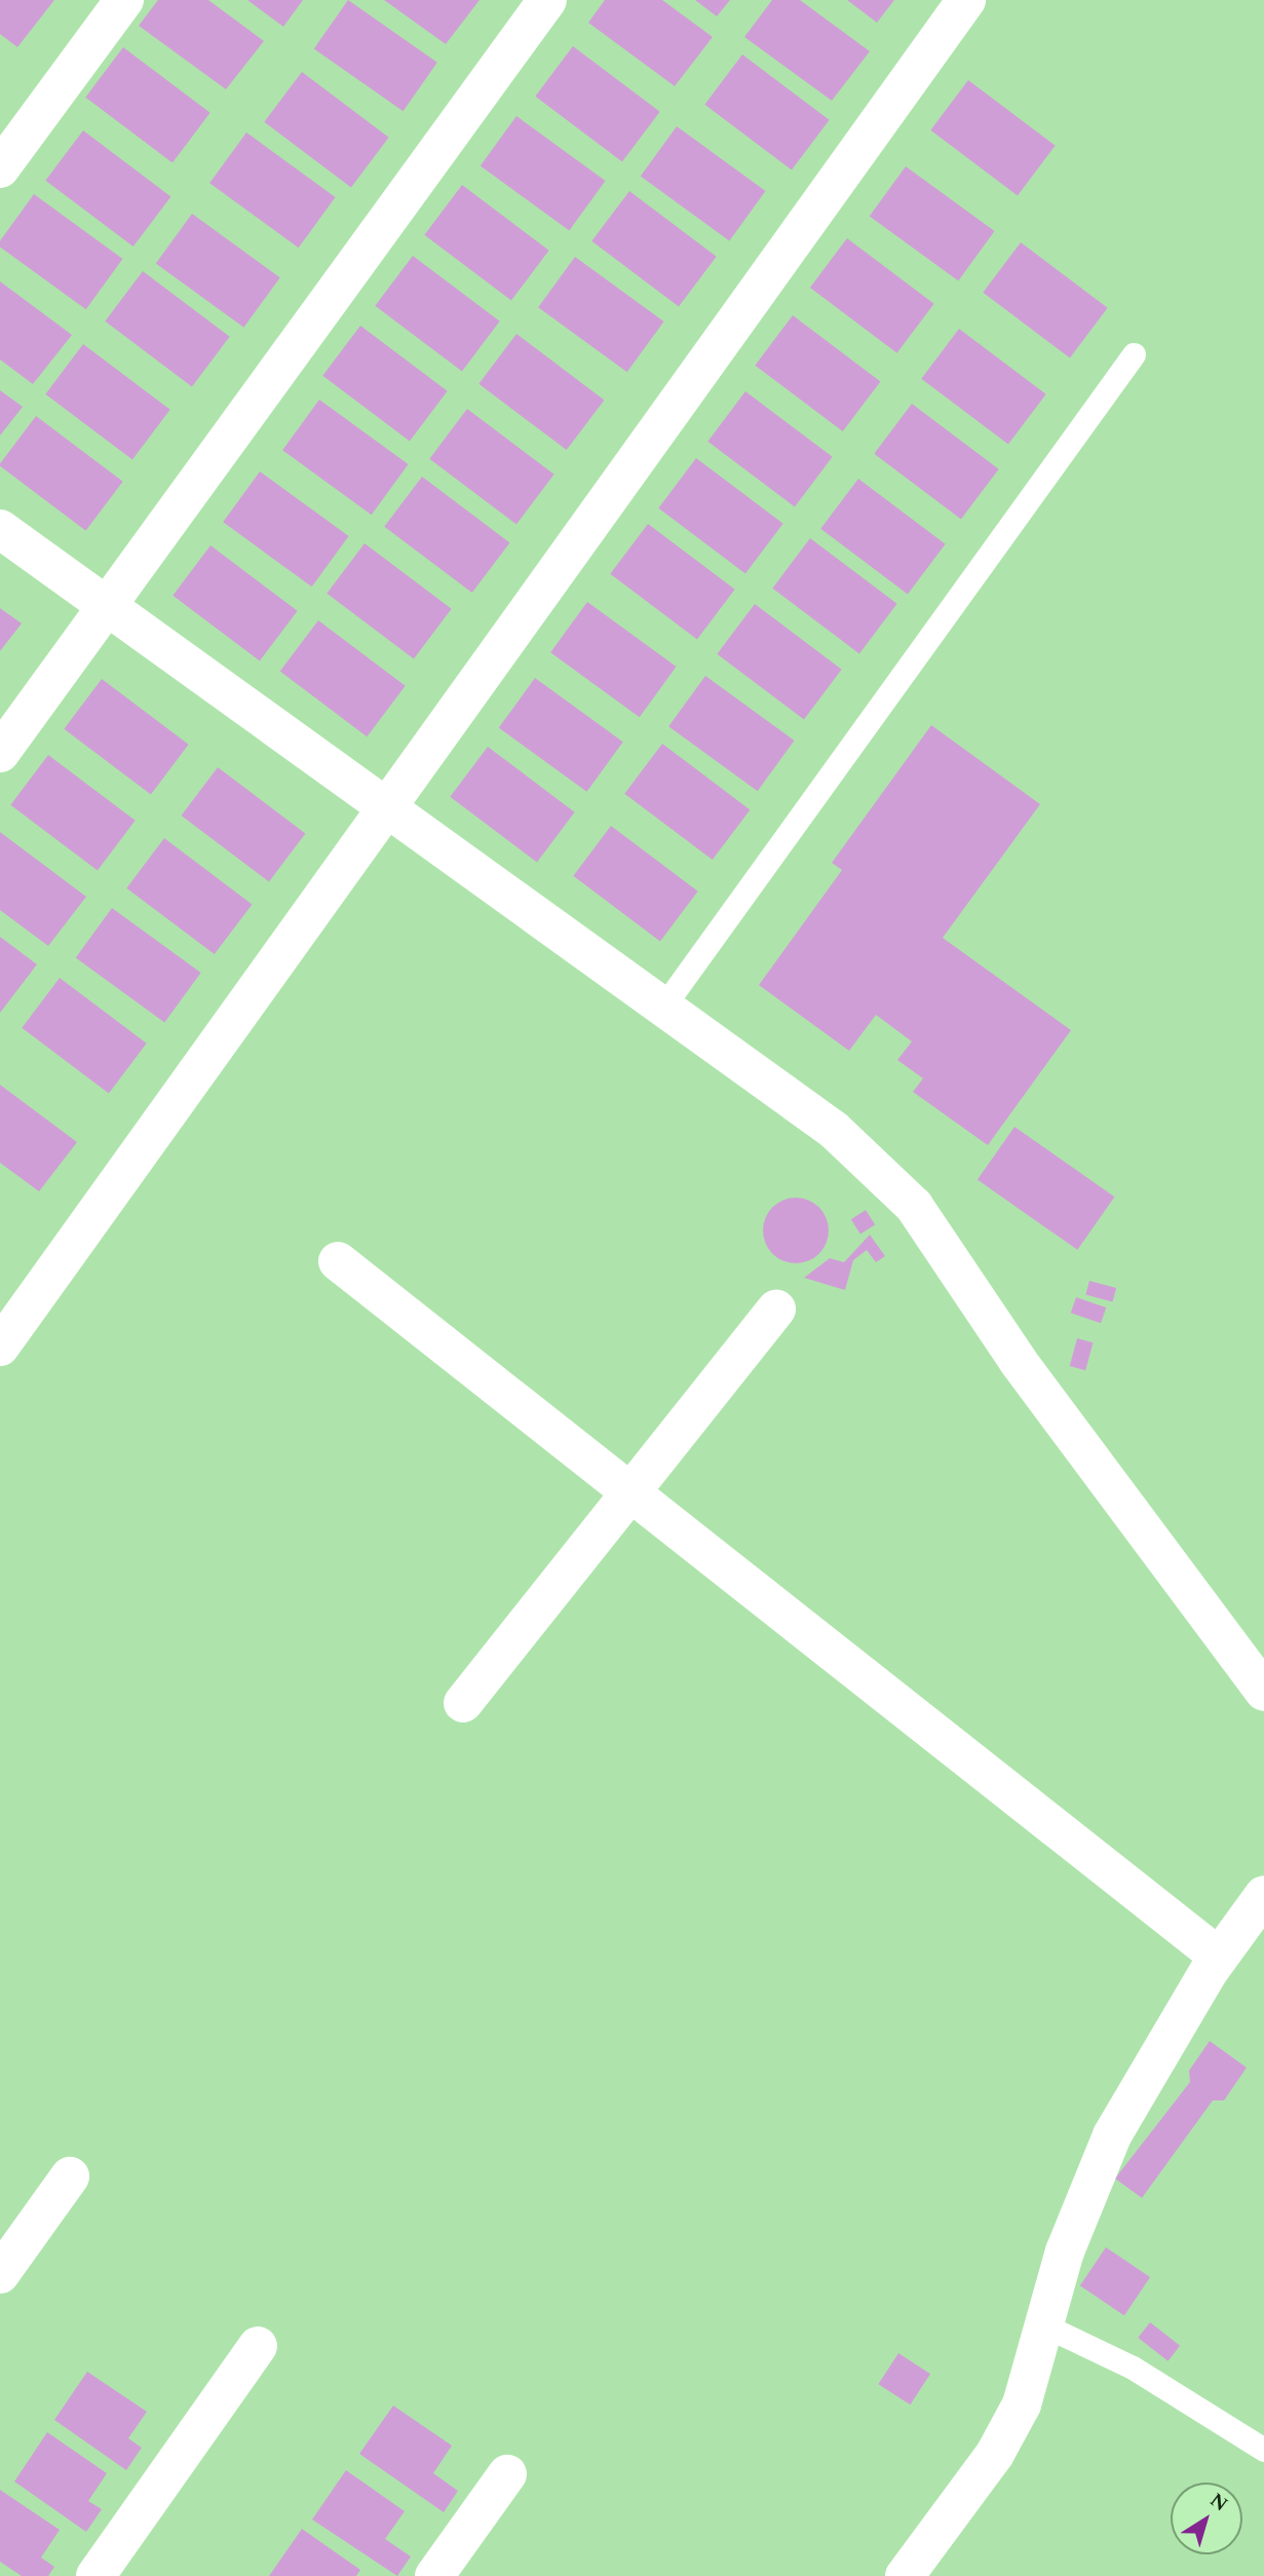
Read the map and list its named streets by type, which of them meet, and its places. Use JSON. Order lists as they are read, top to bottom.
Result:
{
  "north": "top right"
}
